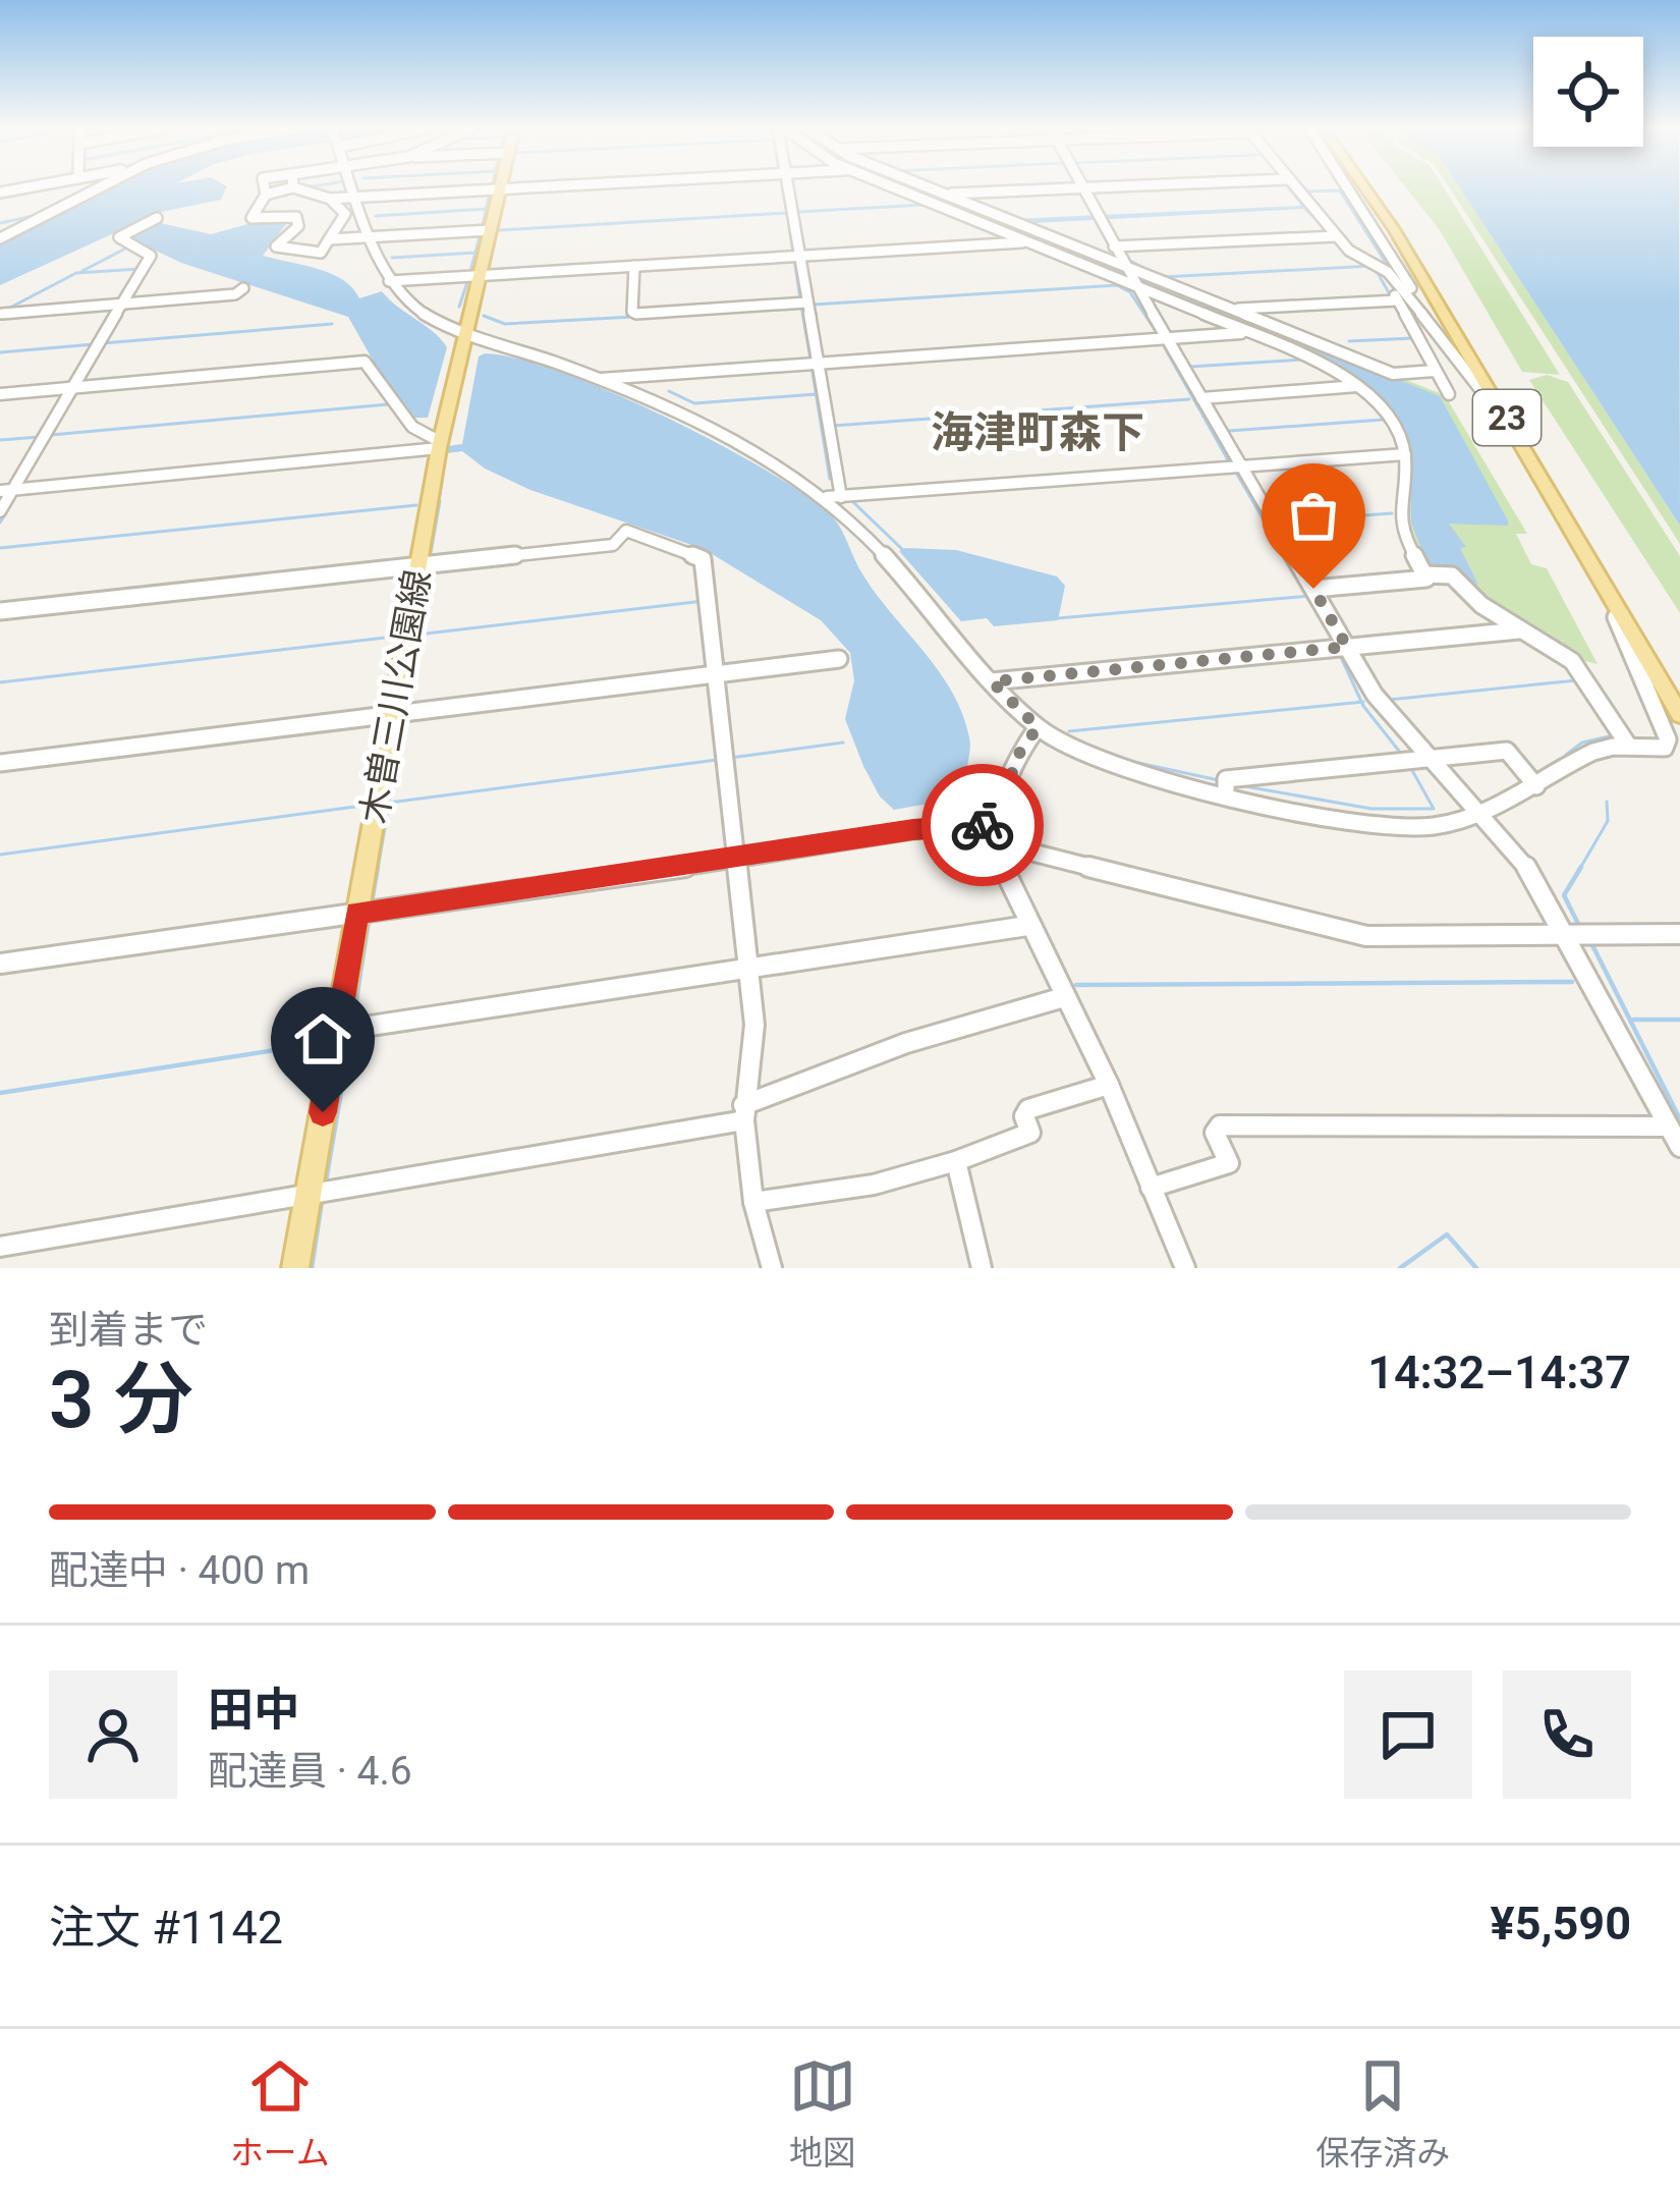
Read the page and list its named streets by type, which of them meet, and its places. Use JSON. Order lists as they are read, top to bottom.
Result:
{
  "streets": {
    "main road": ["23", "木曽三川公園線"]
  },
  "districts": ["海津町森下"],
  "page": {
    "heading": ["3 分", "到着まで", "14:32–14:37"],
    "panel": [
      "田中",
      "配達員 · 4.6",
      "注文 #1142",
      "¥5,590"
    ],
    "bar": "配達中 · 400 m",
    "tabs": ["ホーム", "地図", "保存済み"]
  }
}
